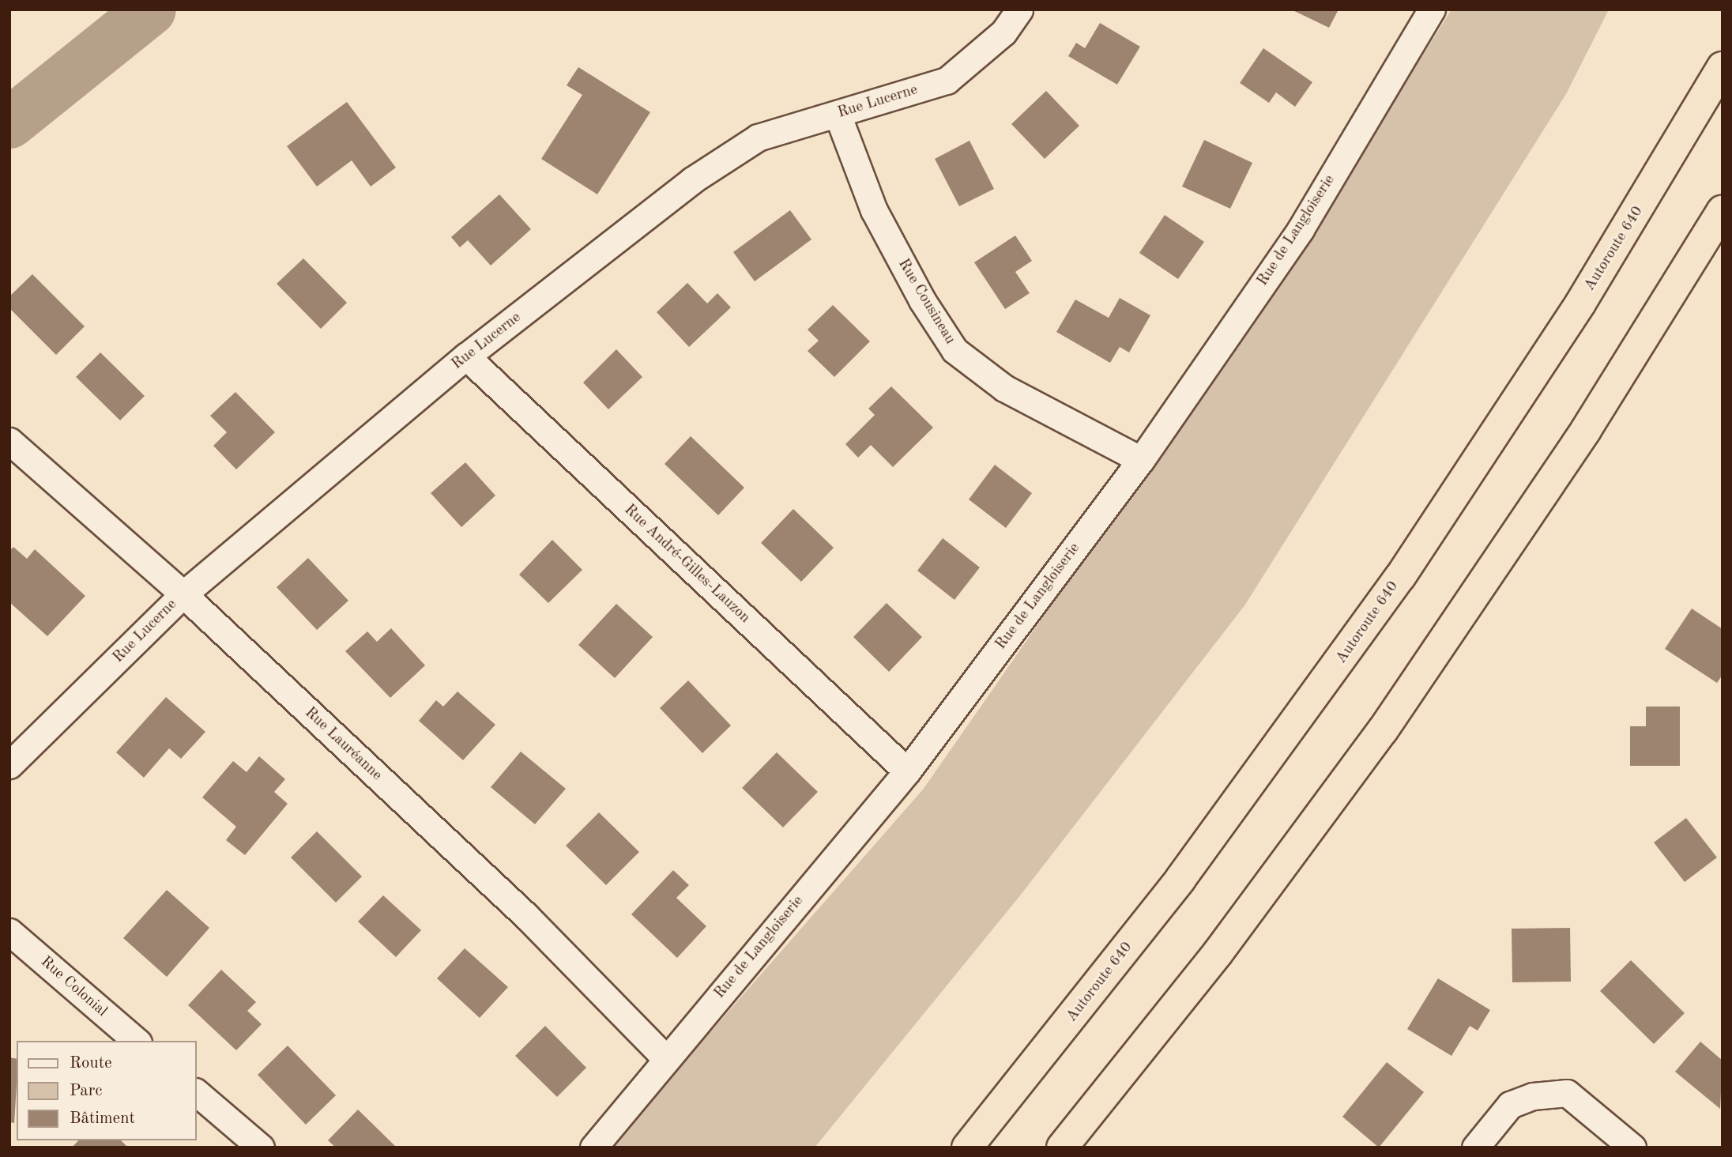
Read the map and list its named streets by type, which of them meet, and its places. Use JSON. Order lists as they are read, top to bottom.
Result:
{
  "streets": {
    "highway": ["Autoroute 640"],
    "street": [
      "Rue Lucerne",
      "Rue de Langloiserie",
      "Rue Cousineau",
      "Rue André-Gilles-Lauzon",
      "Rue Lauréanne",
      "Rue Colonial"
    ]
  },
  "crossings": [
    ["Rue Lucerne", "Rue Cousineau"],
    ["Rue Lucerne", "Rue André-Gilles-Lauzon"],
    ["Rue Lucerne", "Rue Lauréanne"],
    ["Rue de Langloiserie", "Rue Cousineau"],
    ["Rue de Langloiserie", "Rue André-Gilles-Lauzon"],
    ["Rue de Langloiserie", "Rue Lauréanne"]
  ],
  "legend": ["Route", "Parc", "Bâtiment"]
}
